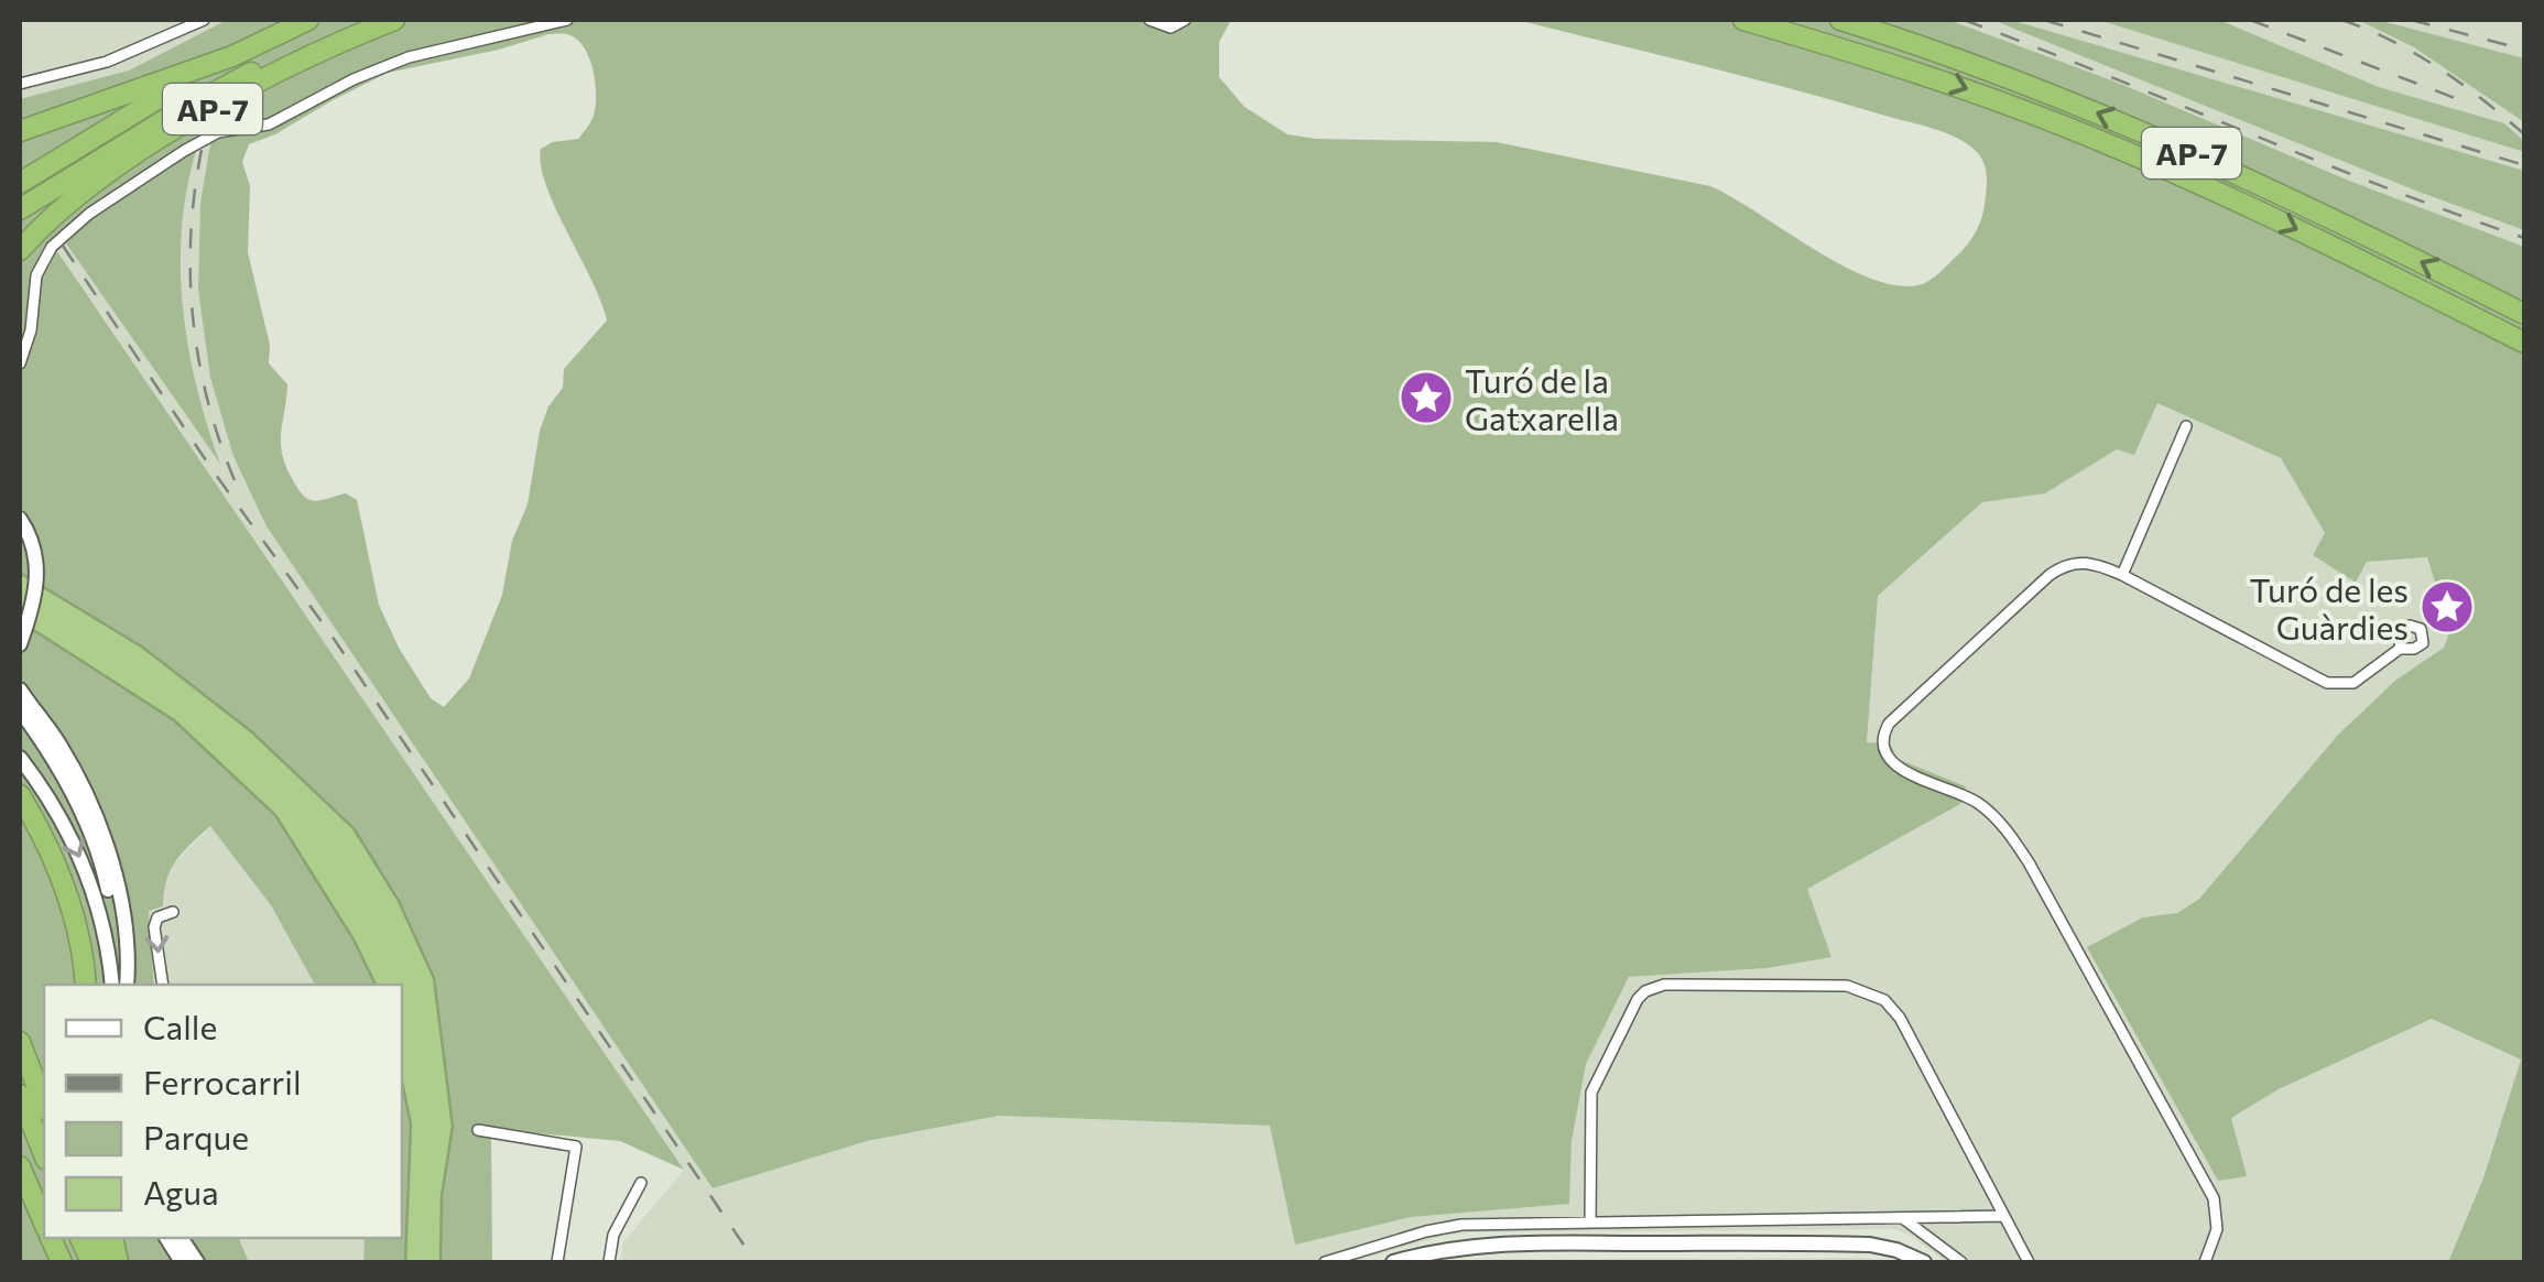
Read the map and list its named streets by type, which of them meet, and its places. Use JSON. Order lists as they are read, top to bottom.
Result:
{
  "streets": {
    "highway": ["AP-7"]
  },
  "places": {
    "place": ["Turó de la Gatxarella", "Turó de les Guàrdies"]
  },
  "legend": [
    "Calle",
    "Ferrocarril",
    "Parque",
    "Agua"
  ]
}
